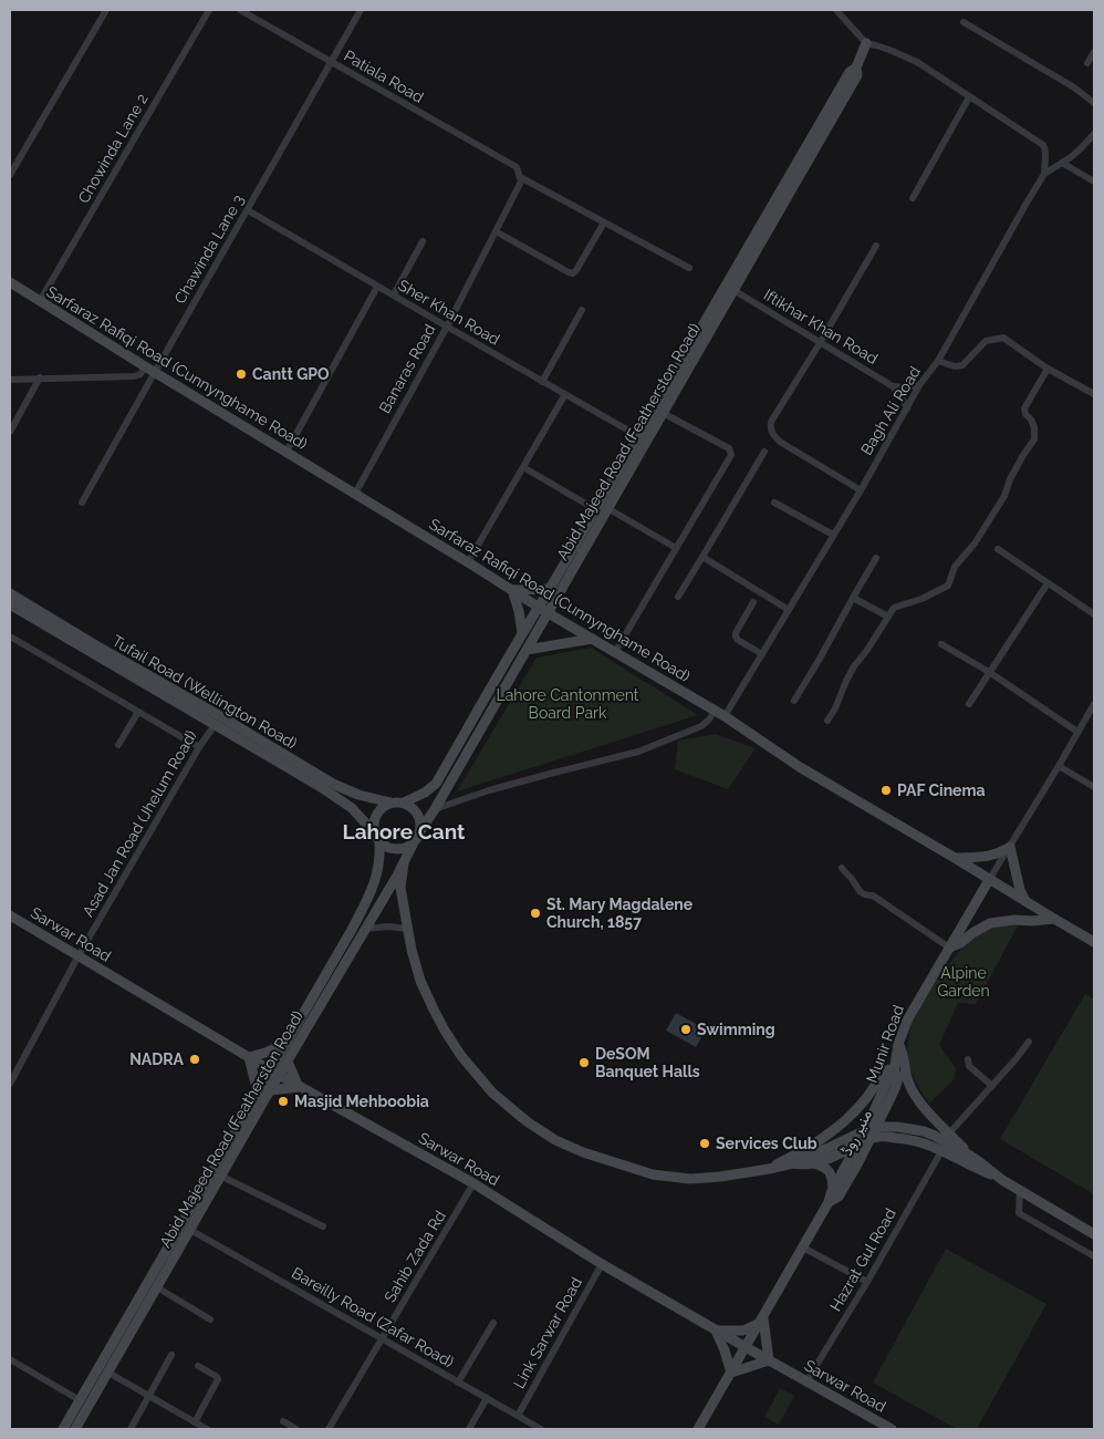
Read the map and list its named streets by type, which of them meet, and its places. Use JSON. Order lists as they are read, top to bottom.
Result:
{
  "streets": {
    "street": [
      "Patiala Road",
      "Chowinda Lane 2",
      "Chawinda Lane 3",
      "Sher Khan Road",
      "Iftikhar Khan Road",
      "Sarfaraz Rafiqi Road (Cunnynghame Road)",
      "Banaras Road",
      "Bagh Ali Road",
      "Abid Majeed Road (Featherston Road)",
      "Tufail Road (Wellington Road)",
      "Asad Jan Road (Jhelum Road)",
      "Sarwar Road",
      "Munir Road",
      "منیر روڈ",
      "Sahib Zada Rd",
      "Hazrat Gul Road",
      "Bareilly Road (Zafar Road)",
      "Link Sarwar Road"
    ]
  },
  "crossings": [
    ["Patiala Road", "Chawinda Lane 3"],
    ["Patiala Road", "Banaras Road"],
    ["Chowinda Lane 2", "Sarfaraz Rafiqi Road (Cunnynghame Road)"],
    ["Chawinda Lane 3", "Sher Khan Road"],
    ["Chawinda Lane 3", "Sarfaraz Rafiqi Road (Cunnynghame Road)"],
    ["Sher Khan Road", "Banaras Road"],
    ["Sher Khan Road", "Abid Majeed Road (Featherston Road)"],
    ["Iftikhar Khan Road", "Bagh Ali Road"],
    ["Iftikhar Khan Road", "Abid Majeed Road (Featherston Road)"],
    ["Sarfaraz Rafiqi Road (Cunnynghame Road)", "Banaras Road"],
    ["Sarfaraz Rafiqi Road (Cunnynghame Road)", "Bagh Ali Road"],
    ["Sarfaraz Rafiqi Road (Cunnynghame Road)", "Abid Majeed Road (Featherston Road)"],
    ["Sarfaraz Rafiqi Road (Cunnynghame Road)", "Munir Road"],
    ["Abid Majeed Road (Featherston Road)", "Tufail Road (Wellington Road)"],
    ["Abid Majeed Road (Featherston Road)", "Sarwar Road"],
    ["Abid Majeed Road (Featherston Road)", "Bareilly Road (Zafar Road)"],
    ["Tufail Road (Wellington Road)", "Asad Jan Road (Jhelum Road)"],
    ["Asad Jan Road (Jhelum Road)", "Sarwar Road"],
    ["Sarwar Road", "Munir Road"],
    ["Sarwar Road", "Sahib Zada Rd"],
    ["Sarwar Road", "Hazrat Gul Road"],
    ["Sarwar Road", "Link Sarwar Road"],
    ["Munir Road", "منیر روڈ"],
    ["Sahib Zada Rd", "Bareilly Road (Zafar Road)"],
    ["Bareilly Road (Zafar Road)", "Link Sarwar Road"]
  ],
  "districts": ["Lahore Cant"],
  "parks": ["Lahore Cantonment Board Park", "Alpine Garden"],
  "places": [
    "Cantt GPO",
    "PAF Cinema",
    "St. Mary Magdalene Church, 1857",
    "Swimming",
    "NADRA",
    "DeSOM Banquet Halls",
    "Masjid Mehboobia",
    "Services Club"
  ]
}
